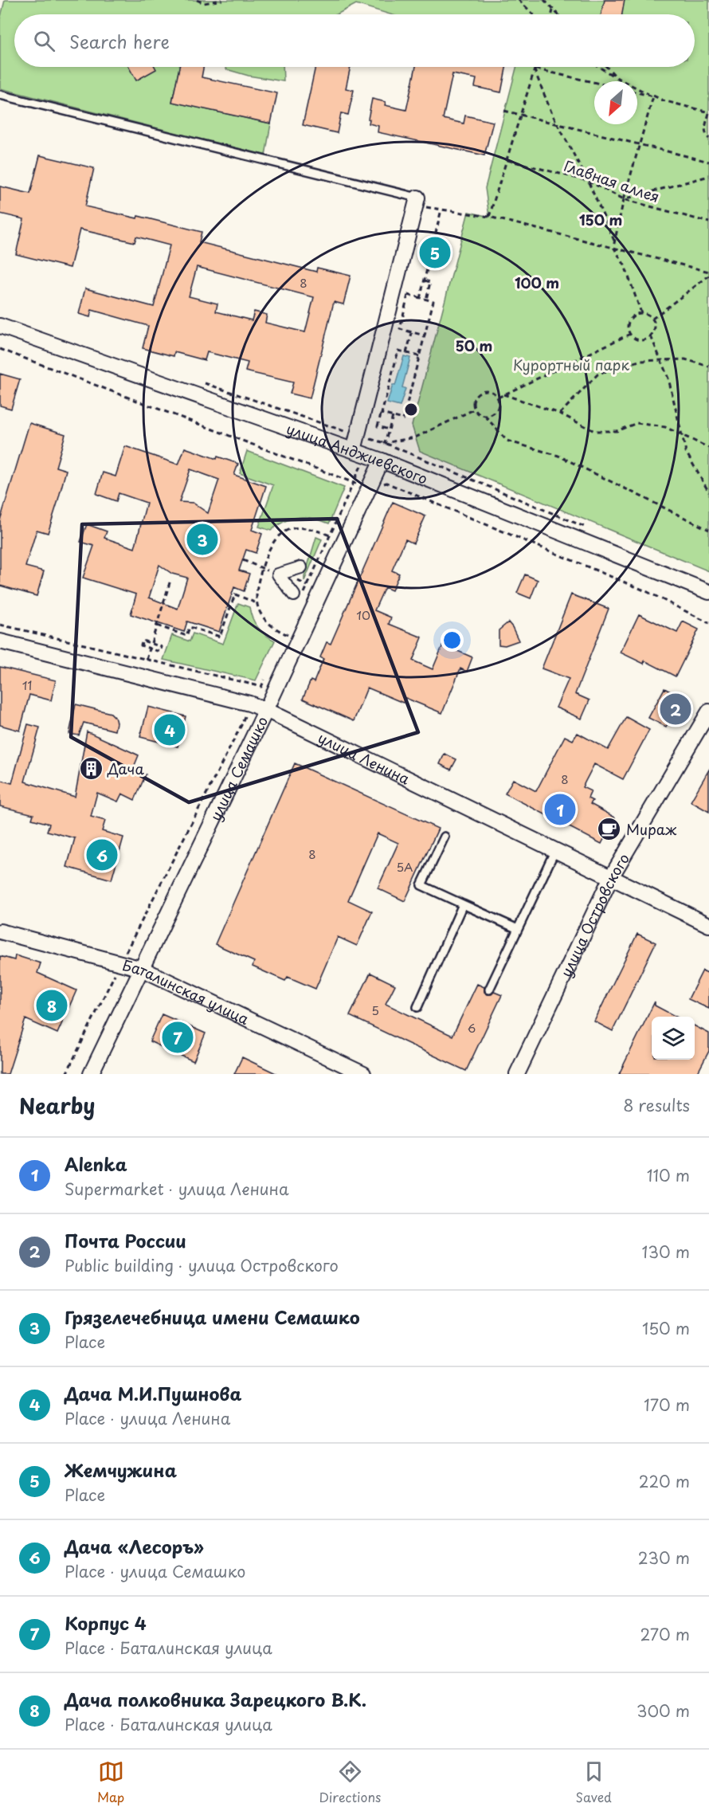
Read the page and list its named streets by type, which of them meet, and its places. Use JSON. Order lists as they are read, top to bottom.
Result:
{
  "streets": {
    "street": [
      "улица Анджиевского",
      "улица Ленина",
      "улица Семашко",
      "улица Островского",
      "Баталинская улица"
    ],
    "path": ["Главная аллея"]
  },
  "crossings": [
    ["улица Анджиевского", "улица Семашко"],
    ["улица Ленина", "улица Семашко"],
    ["улица Ленина", "улица Островского"],
    ["улица Семашко", "Баталинская улица"]
  ],
  "parks": ["Курортный парк"],
  "places": {
    "building": ["Дача"],
    "cafe": ["Мираж"]
  },
  "house_numbers": [
    "8",
    "10",
    "11",
    "8",
    "8",
    "5А",
    "5",
    "6"
  ],
  "north": "bottom left",
  "page": {
    "search": "Search here",
    "pins": [
      "5",
      "3",
      "2",
      "4",
      "1",
      "6",
      "8",
      "7"
    ],
    "heading": ["Nearby", "8 results"],
    "list": [
      {
        "mark": "1",
        "name": "Alenka",
        "note": "Supermarket · улица Ленина",
        "value": "110 m"
      },
      {
        "mark": "2",
        "name": "Почта России",
        "note": "Public building · улица Островского",
        "value": "130 m"
      },
      {
        "mark": "3",
        "name": "Грязелечебница имени Семашко",
        "note": "Place",
        "value": "150 m"
      },
      {
        "mark": "4",
        "name": "Дача М.И.Пушнова",
        "note": "Place · улица Ленина",
        "value": "170 m"
      },
      {
        "mark": "5",
        "name": "Жемчужина",
        "note": "Place",
        "value": "220 m"
      },
      {
        "mark": "6",
        "name": "Дача «Лесоръ»",
        "note": "Place · улица Семашко",
        "value": "230 m"
      },
      {
        "mark": "7",
        "name": "Корпус 4",
        "note": "Place · Баталинская улица",
        "value": "270 m"
      },
      {
        "mark": "8",
        "name": "Дача полковника Зарецкого В.К.",
        "note": "Place · Баталинская улица",
        "value": "300 m"
      }
    ],
    "nav": ["Map", "Directions", "Saved"]
  },
  "rings": ["150 m", "100 m", "50 m"]
}
